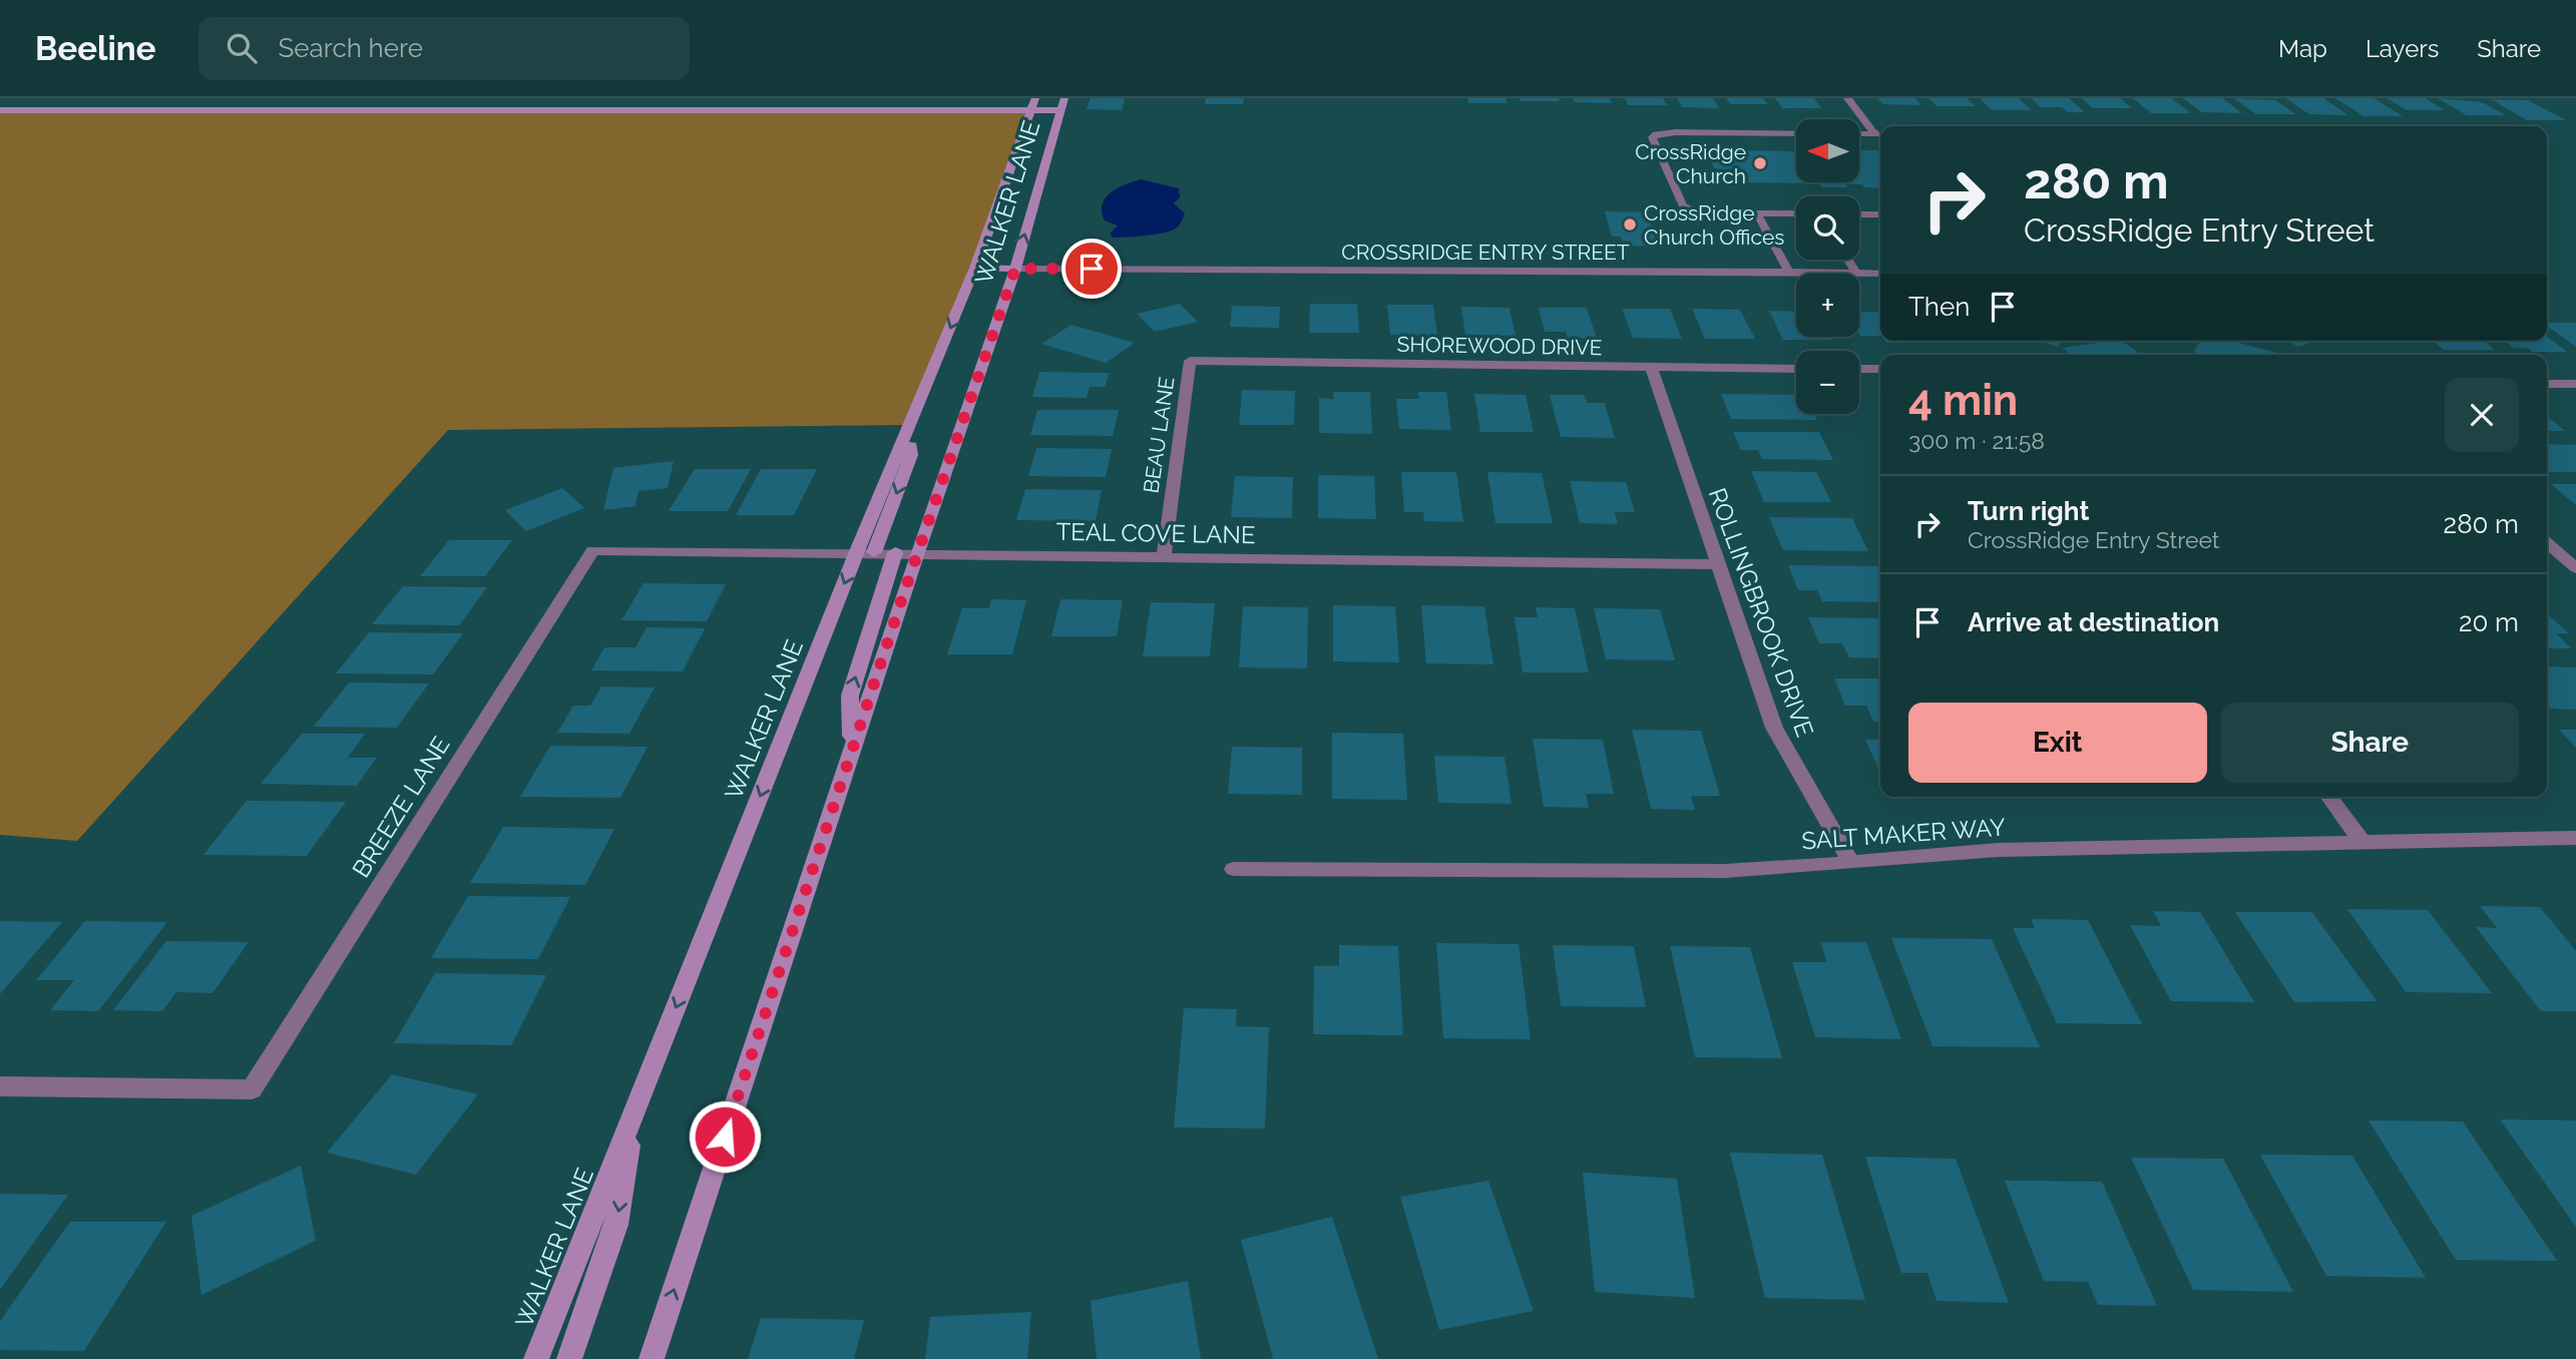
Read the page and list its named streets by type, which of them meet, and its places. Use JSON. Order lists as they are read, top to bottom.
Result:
{
  "streets": {
    "street": [
      "WALKER LANE",
      "SHOREWOOD DRIVE",
      "BEAU LANE",
      "TEAL COVE LANE",
      "ROLLINGBROOK DRIVE",
      "BREEZE LANE",
      "SALT MAKER WAY"
    ],
    "lane": ["CROSSRIDGE ENTRY STREET"]
  },
  "crossings": [
    ["WALKER LANE", "CROSSRIDGE ENTRY STREET"],
    ["WALKER LANE", "TEAL COVE LANE"],
    ["SHOREWOOD DRIVE", "BEAU LANE"],
    ["SHOREWOOD DRIVE", "ROLLINGBROOK DRIVE"],
    ["BEAU LANE", "TEAL COVE LANE"],
    ["TEAL COVE LANE", "ROLLINGBROOK DRIVE"],
    ["TEAL COVE LANE", "BREEZE LANE"],
    ["ROLLINGBROOK DRIVE", "SALT MAKER WAY"]
  ],
  "places": ["CrossRidge Church", "CrossRidge Church Offices"],
  "north": "left",
  "page": {
    "header": "Beeline",
    "search": "Search here",
    "nav": ["Map", "Layers", "Share"],
    "map_buttons": ["+", "−"],
    "turn": ["280 m", "CrossRidge Entry Street"],
    "then": "Then",
    "heading": ["4 min", "300 m · 21:58"],
    "list": [
      {
        "name": "Turn right",
        "note": "CrossRidge Entry Street",
        "value": "280 m"
      },
      {
        "name": "Arrive at destination",
        "value": "20 m"
      }
    ],
    "buttons": ["Exit", "Share"]
  }
}
